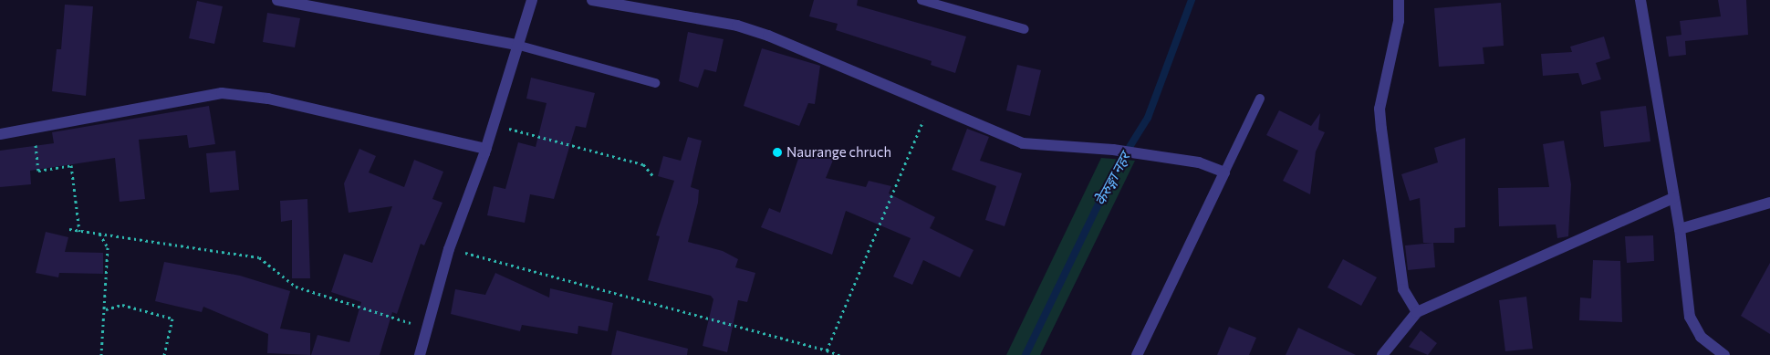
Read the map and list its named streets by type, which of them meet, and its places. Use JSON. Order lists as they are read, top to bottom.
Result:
{
  "water": ["केेरुङ्गा नहर"],
  "places": ["Naurange chruch"]
}
